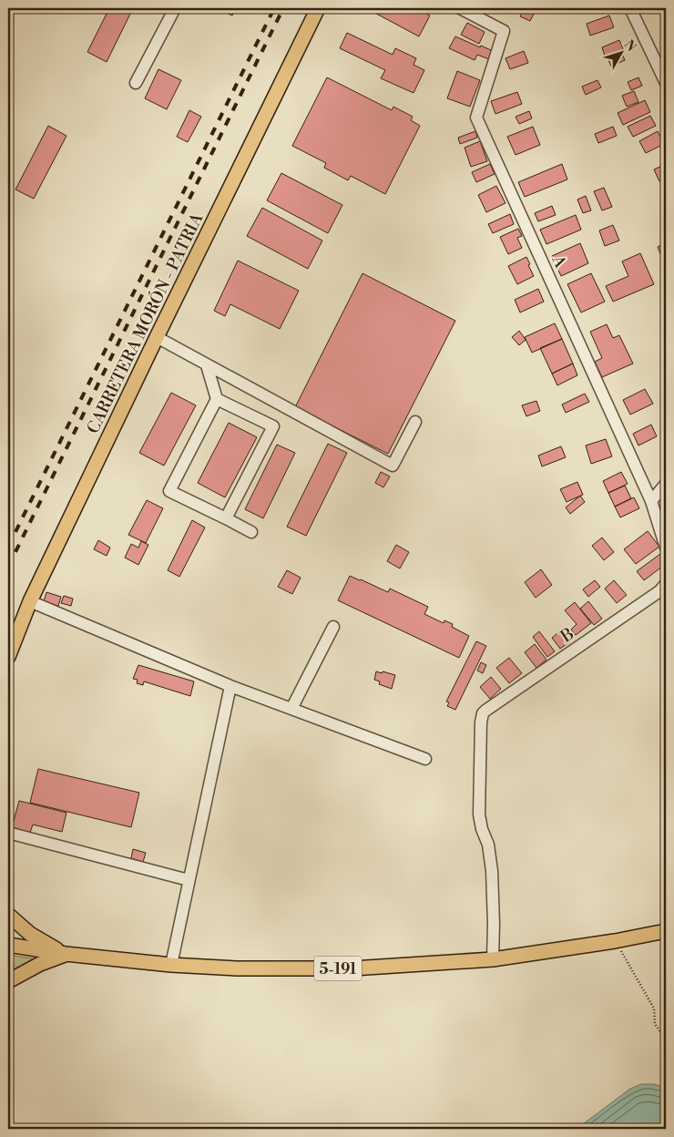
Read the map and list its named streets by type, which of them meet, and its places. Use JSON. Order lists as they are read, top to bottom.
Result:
{
  "streets": {
    "main road": ["CARRETERA MORÓN - PATRIA", "5-191"],
    "street": ["A", "B"]
  },
  "crossings": [
    ["B", "5-191"]
  ],
  "north": "top right"
}
